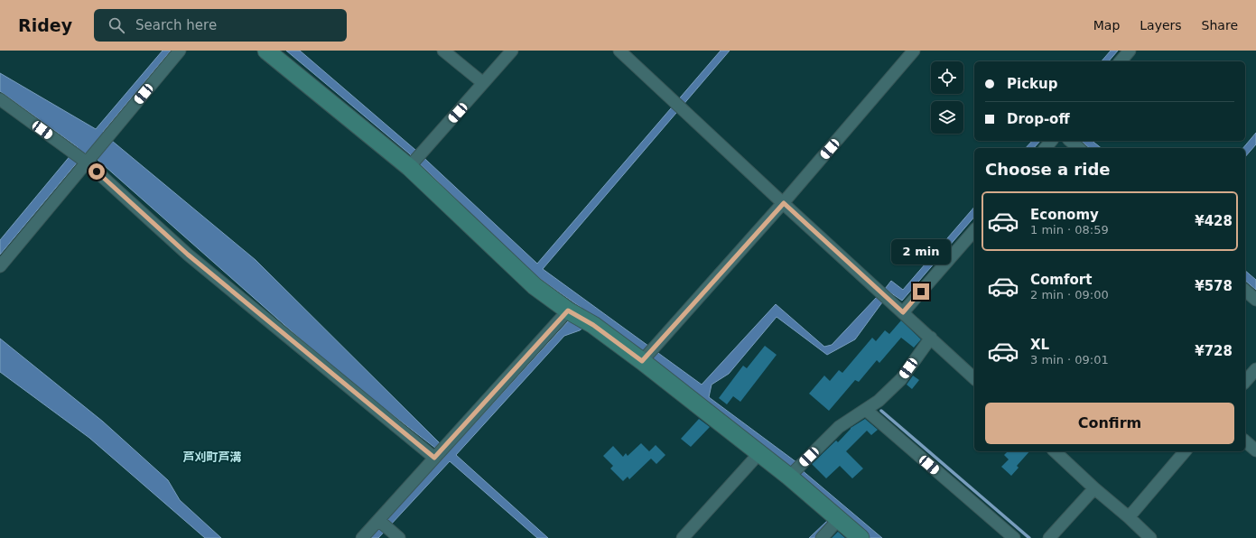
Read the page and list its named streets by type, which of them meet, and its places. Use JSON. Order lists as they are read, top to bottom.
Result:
{
  "districts": ["芦刈町芦溝"],
  "page": {
    "header": "Ridey",
    "search": "Search here",
    "nav": ["Map", "Layers", "Share"],
    "banner": ["Pickup", "Drop-off"],
    "heading": "Choose a ride",
    "list": [
      {
        "name": "Economy",
        "note": "1 min · 08:59",
        "value": "¥428"
      },
      {
        "name": "Comfort",
        "note": "2 min · 09:00",
        "value": "¥578"
      },
      {
        "name": "XL",
        "note": "3 min · 09:01",
        "value": "¥728"
      }
    ],
    "bubble": "2 min",
    "buttons": "Confirm"
  }
}
